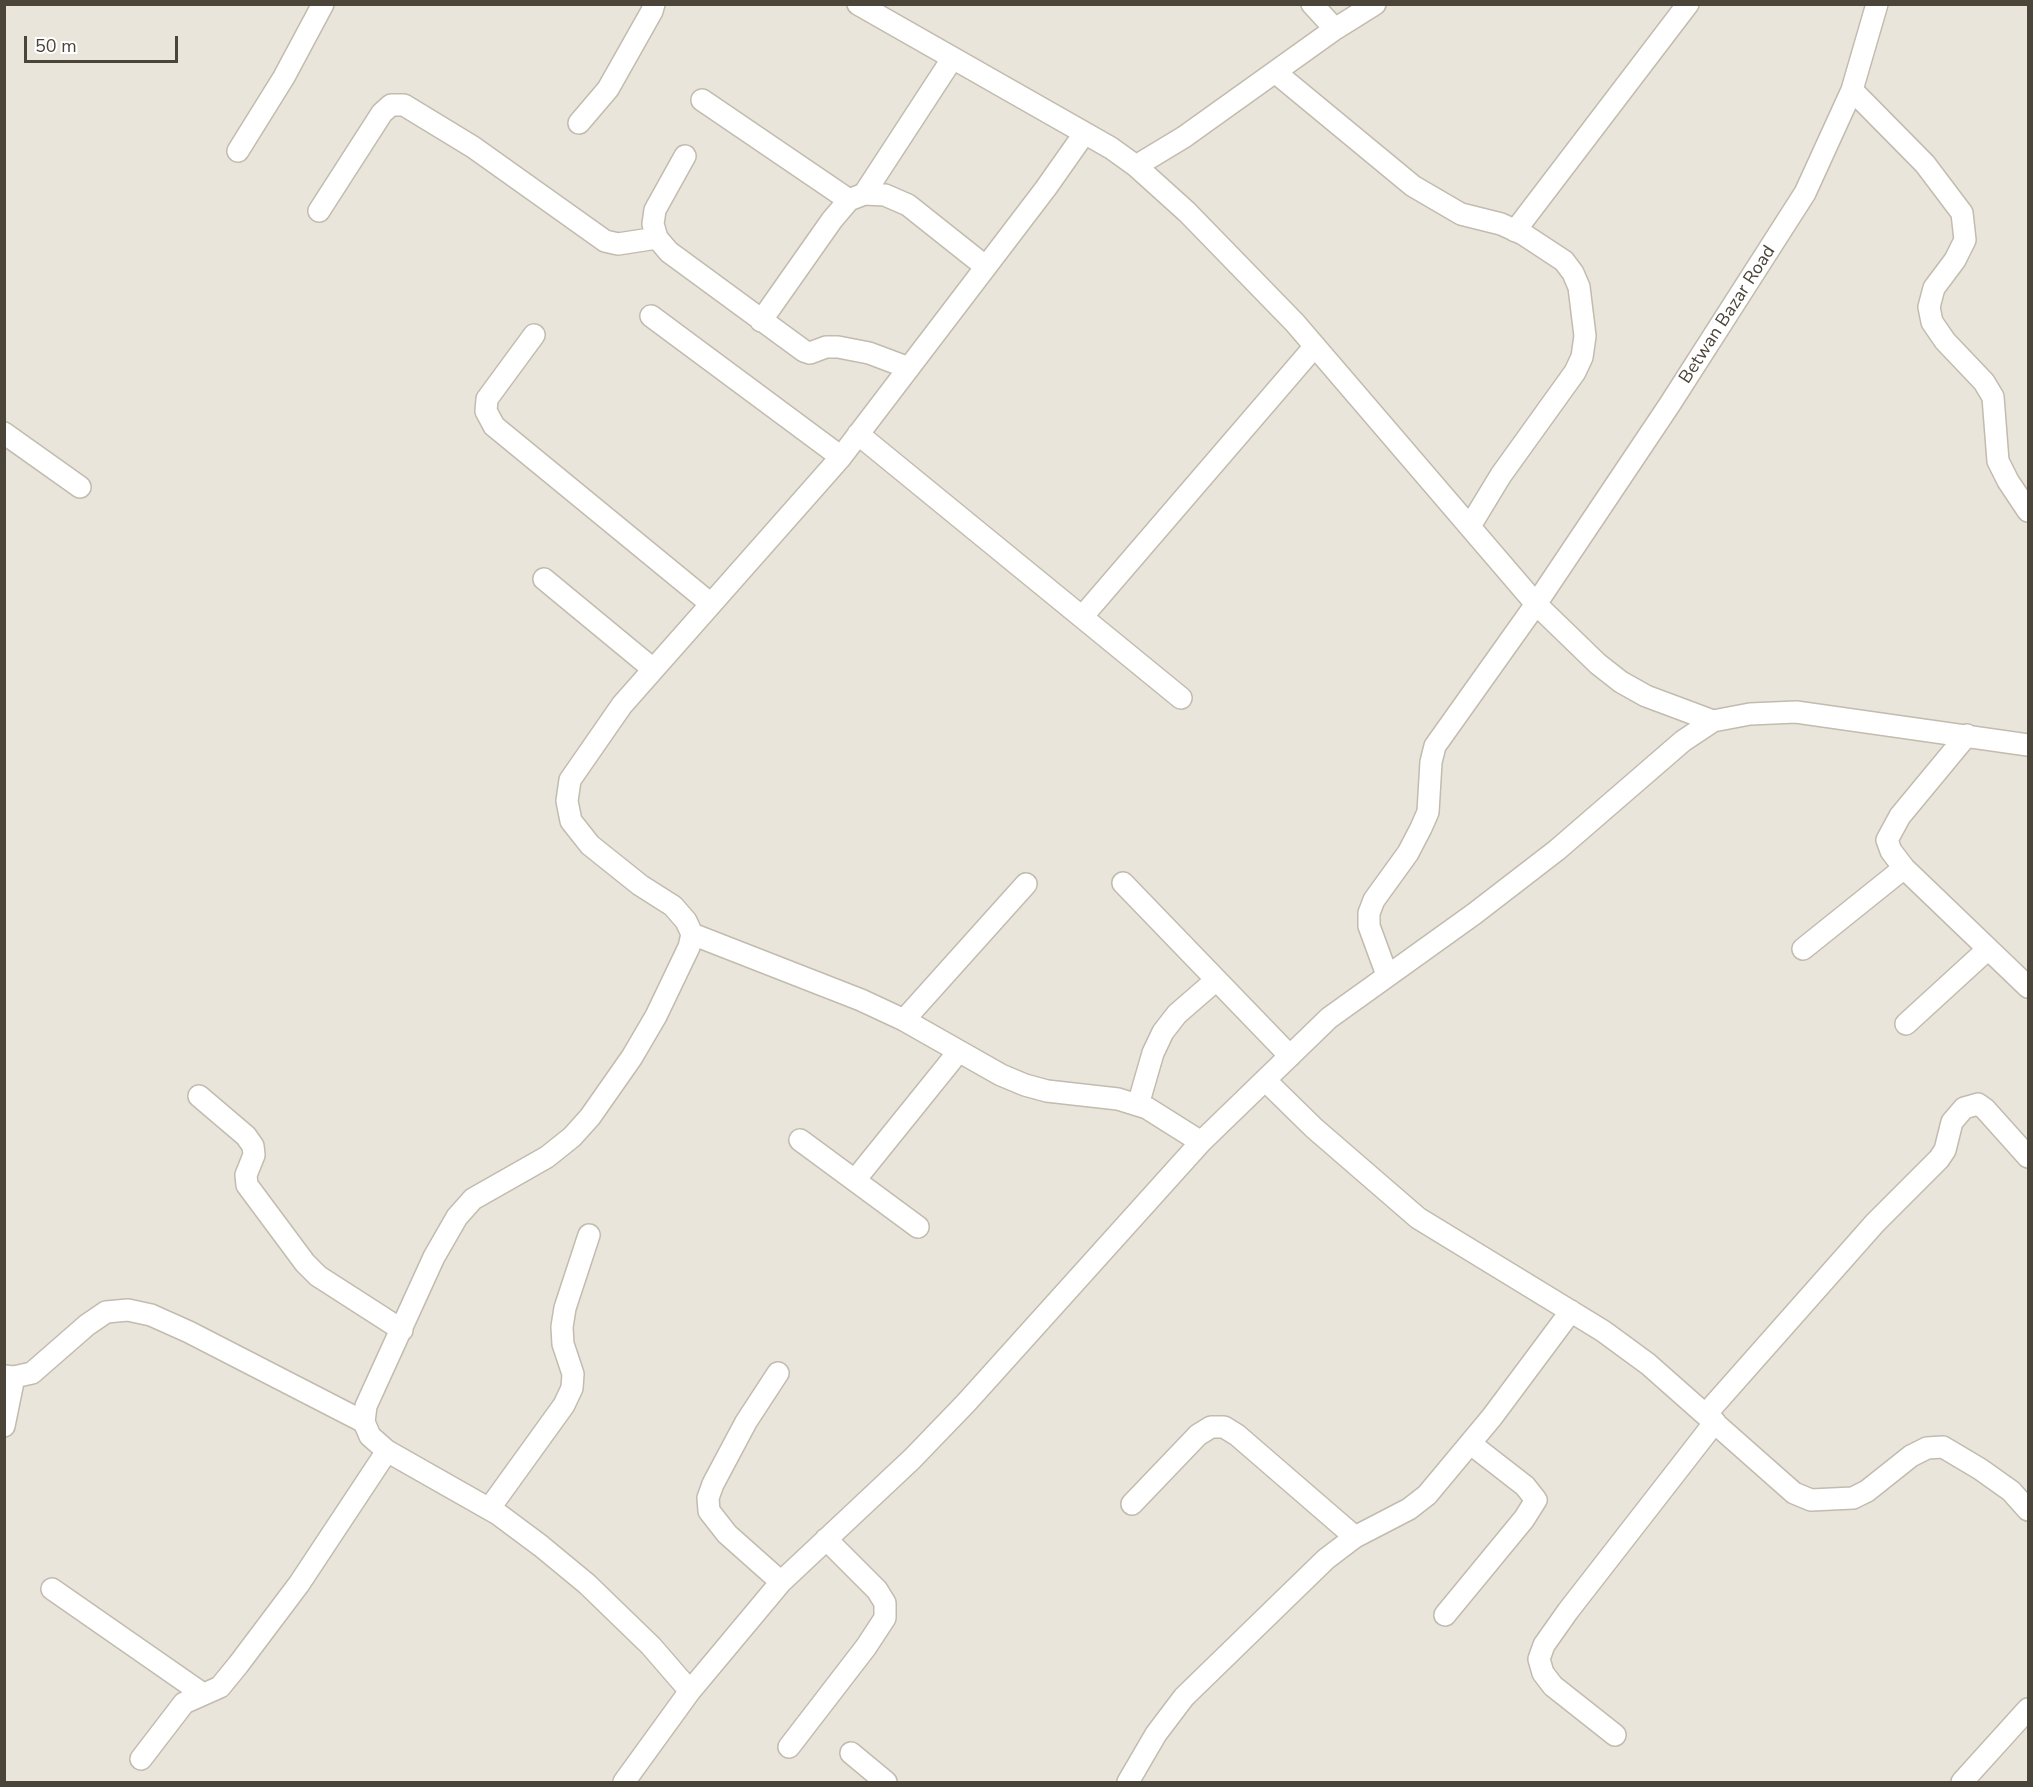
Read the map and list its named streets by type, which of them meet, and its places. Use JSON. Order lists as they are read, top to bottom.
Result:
{
  "streets": {
    "street": ["Betwan Bazar Road"]
  },
  "scale_bar": "50 m"
}
